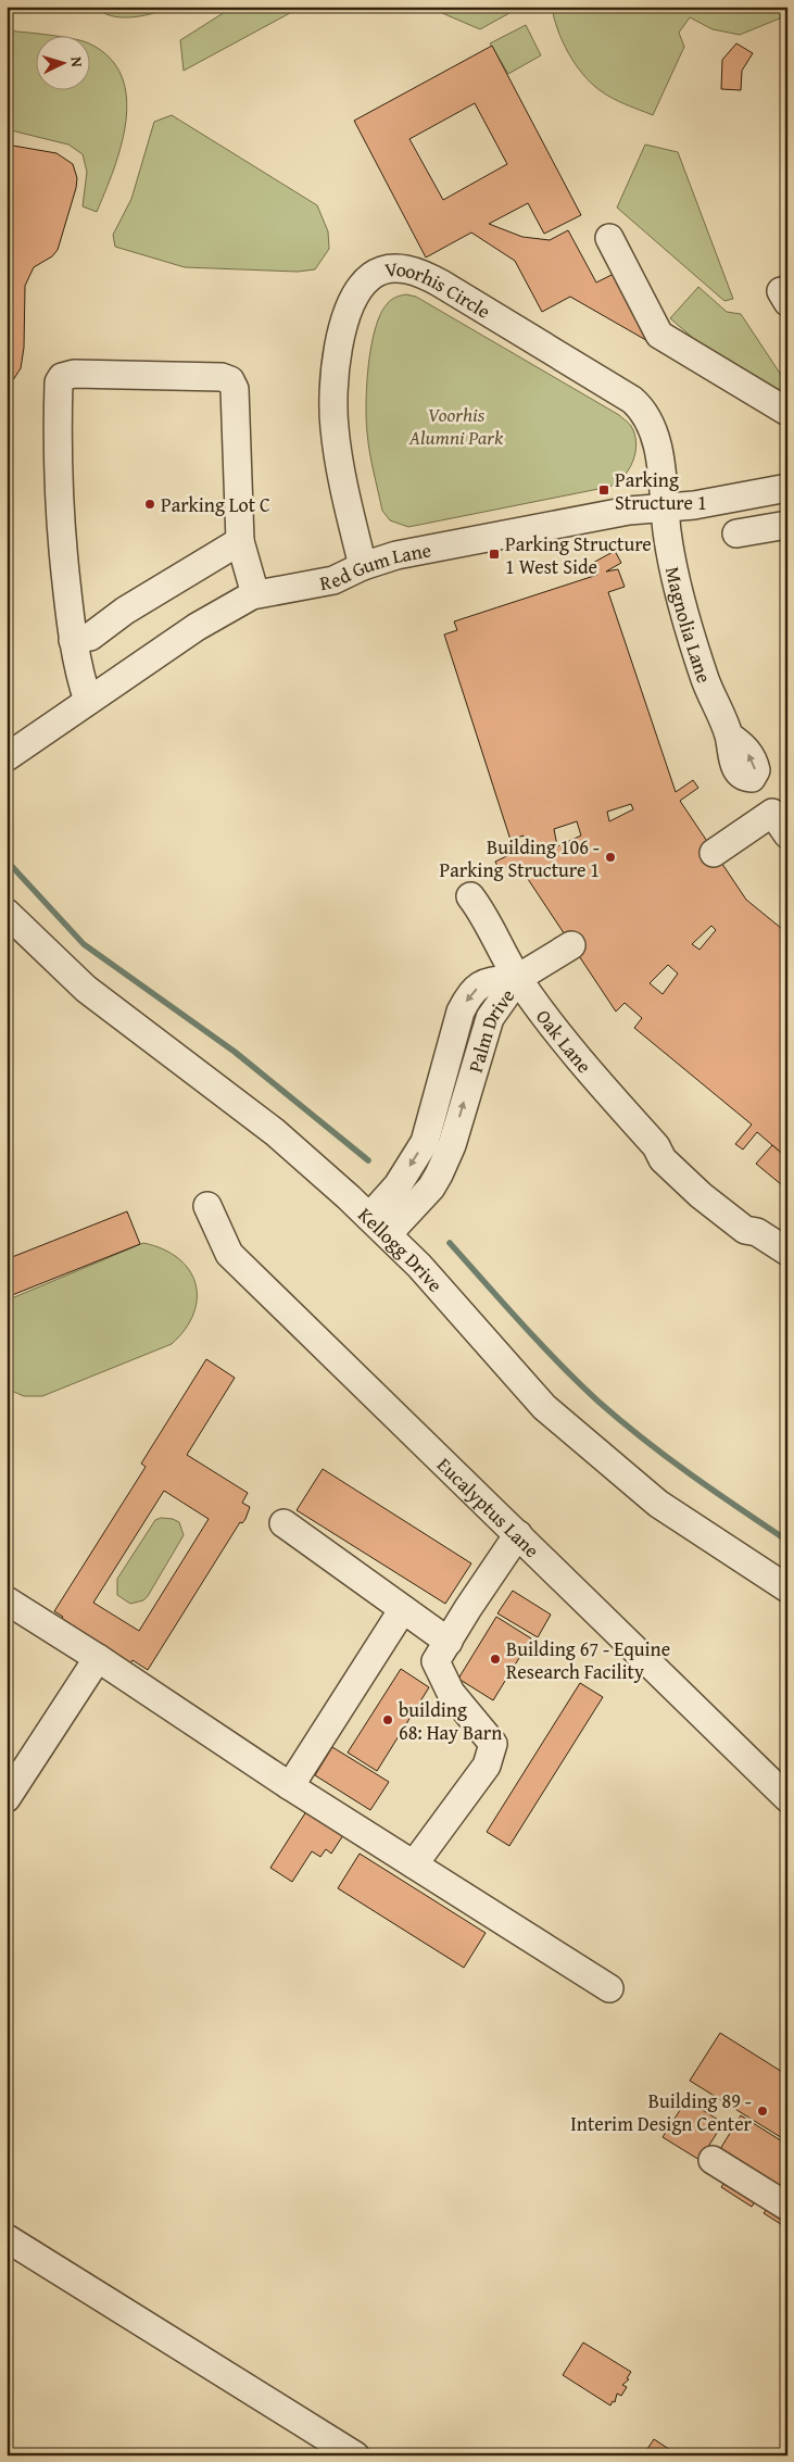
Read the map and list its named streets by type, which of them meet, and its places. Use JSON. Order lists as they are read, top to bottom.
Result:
{
  "streets": {
    "street": [
      "Voorhis Circle",
      "Red Gum Lane",
      "Magnolia Lane",
      "Palm Drive",
      "Oak Lane",
      "Kellogg Drive",
      "Eucalyptus Lane"
    ]
  },
  "crossings": [
    ["Voorhis Circle", "Red Gum Lane"],
    ["Voorhis Circle", "Magnolia Lane"],
    ["Red Gum Lane", "Magnolia Lane"],
    ["Palm Drive", "Oak Lane"],
    ["Palm Drive", "Kellogg Drive"]
  ],
  "parks": ["Voorhis Alumni Park"],
  "places": {
    "transit": ["Parking Structure 1", "Parking Structure 1 West Side"],
    "other": [
      "Parking Lot C",
      "Building 106 - Parking Structure 1",
      "Building 67 - Equine Research Facility",
      "building 68: Hay Barn",
      "Building 89 - Interim Design Center"
    ]
  },
  "north": "right"
}
